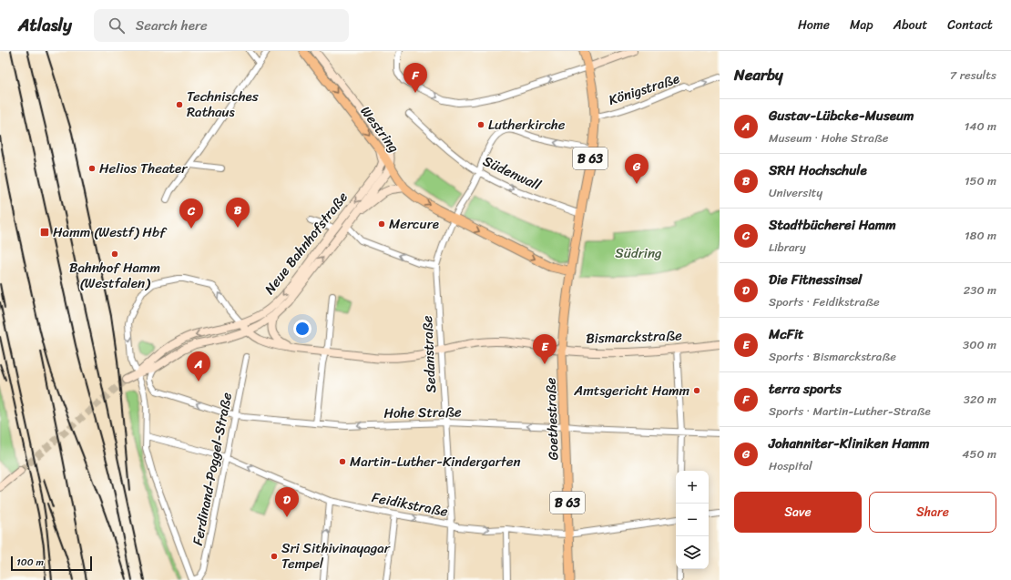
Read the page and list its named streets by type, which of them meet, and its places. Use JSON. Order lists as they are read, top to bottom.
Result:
{
  "streets": {
    "main road": [
      "Westring",
      "B 63",
      "Neue Bahnhofstraße",
      "Bismarckstraße",
      "Goethestraße"
    ],
    "street": [
      "Königstraße",
      "Südenwall",
      "Sedanstraße",
      "Hohe Straße",
      "Ferdinand-Poggel-Straße",
      "Feidikstraße"
    ]
  },
  "crossings": [
    ["Königstraße", "B 63"],
    ["Westring", "Neue Bahnhofstraße"],
    ["B 63", "Südenwall"],
    ["B 63", "Sedanstraße"],
    ["B 63", "Goethestraße"],
    ["Südenwall", "Sedanstraße"],
    ["Südenwall", "Goethestraße"],
    ["Neue Bahnhofstraße", "Bismarckstraße"],
    ["Neue Bahnhofstraße", "Hohe Straße"],
    ["Bismarckstraße", "Sedanstraße"],
    ["Bismarckstraße", "Goethestraße"],
    ["Sedanstraße", "Hohe Straße"],
    ["Sedanstraße", "Feidikstraße"],
    ["Hohe Straße", "Goethestraße"],
    ["Hohe Straße", "Ferdinand-Poggel-Straße"],
    ["Goethestraße", "Feidikstraße"],
    ["Ferdinand-Poggel-Straße", "Feidikstraße"]
  ],
  "one_way": ["Königstraße", "Südenwall", "Hohe Straße"],
  "parks": ["Südring"],
  "places": {
    "other": [
      "Technisches Rathaus",
      "Lutherkirche",
      "Helios Theater",
      "Mercure",
      "Bahnhof Hamm (Westfalen)",
      "Amtsgericht Hamm",
      "Martin-Luther-Kindergarten",
      "Sri Sithivinayagar Tempel"
    ],
    "transit": ["Hamm (Westf) Hbf"]
  },
  "scale_bar": "100 m",
  "page": {
    "header": "Atlasly",
    "search": "Search here",
    "nav": [
      "Home",
      "Map",
      "About",
      "Contact"
    ],
    "heading": ["Nearby", "7 results"],
    "pins": [
      "F",
      "G",
      "B",
      "C",
      "E",
      "A",
      "D"
    ],
    "list": [
      {
        "mark": "A",
        "name": "Gustav-Lübcke-Museum",
        "note": "Museum · Hohe Straße",
        "value": "140 m"
      },
      {
        "mark": "B",
        "name": "SRH Hochschule",
        "note": "University",
        "value": "150 m"
      },
      {
        "mark": "C",
        "name": "Stadtbücherei Hamm",
        "note": "Library",
        "value": "180 m"
      },
      {
        "mark": "D",
        "name": "Die Fitnessinsel",
        "note": "Sports · Feidikstraße",
        "value": "230 m"
      },
      {
        "mark": "E",
        "name": "McFit",
        "note": "Sports · Bismarckstraße",
        "value": "300 m"
      },
      {
        "mark": "F",
        "name": "terra sports",
        "note": "Sports · Martin-Luther-Straße",
        "value": "320 m"
      },
      {
        "mark": "G",
        "name": "Johanniter-Kliniken Hamm",
        "note": "Hospital",
        "value": "450 m"
      }
    ],
    "map_buttons": ["+", "−"],
    "buttons": ["Save", "Share"],
    "scale": "100 m"
  }
}
